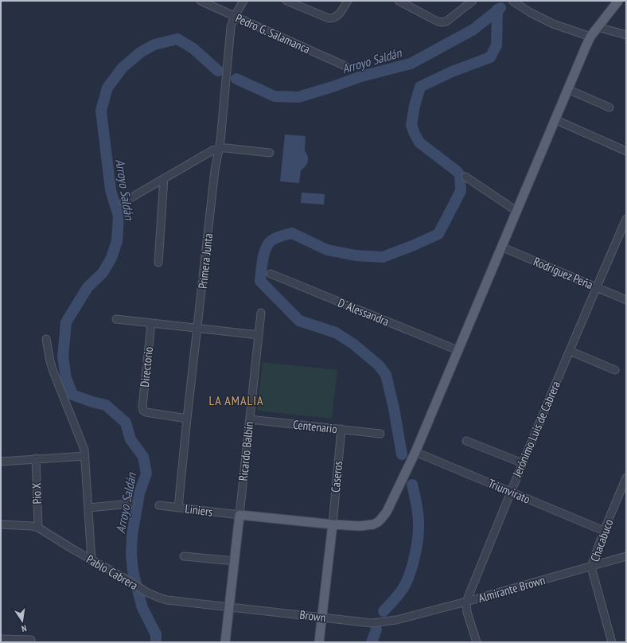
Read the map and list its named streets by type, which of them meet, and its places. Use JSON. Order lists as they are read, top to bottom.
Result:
{
  "streets": {
    "street": [
      "Pedro G. Salamanca",
      "Primera Junta",
      "Rodríguez Peña",
      "D´Alessandra",
      "Directorio",
      "Centenario",
      "Jerónimo Luis de Cabrera",
      "Ricardo Balbín",
      "Caseros",
      "Triunvirato",
      "Pio X",
      "Liniers",
      "Chacabuco",
      "Pablo Cabrera",
      "Almirante Brown",
      "Brown"
    ]
  },
  "crossings": [
    ["Pedro G. Salamanca", "Primera Junta"],
    ["Primera Junta", "Directorio"],
    ["Primera Junta", "Liniers"],
    ["Rodríguez Peña", "Jerónimo Luis de Cabrera"],
    ["Centenario", "Ricardo Balbín"],
    ["Centenario", "Caseros"],
    ["Jerónimo Luis de Cabrera", "Triunvirato"],
    ["Jerónimo Luis de Cabrera", "Almirante Brown"],
    ["Ricardo Balbín", "Liniers"],
    ["Triunvirato", "Chacabuco"],
    ["Pio X", "Pablo Cabrera"],
    ["Chacabuco", "Almirante Brown"],
    ["Pablo Cabrera", "Brown"],
    ["Almirante Brown", "Brown"]
  ],
  "districts": ["LA AMALIA"],
  "water": ["Arroyo Saldán"],
  "north": "bottom"
}
